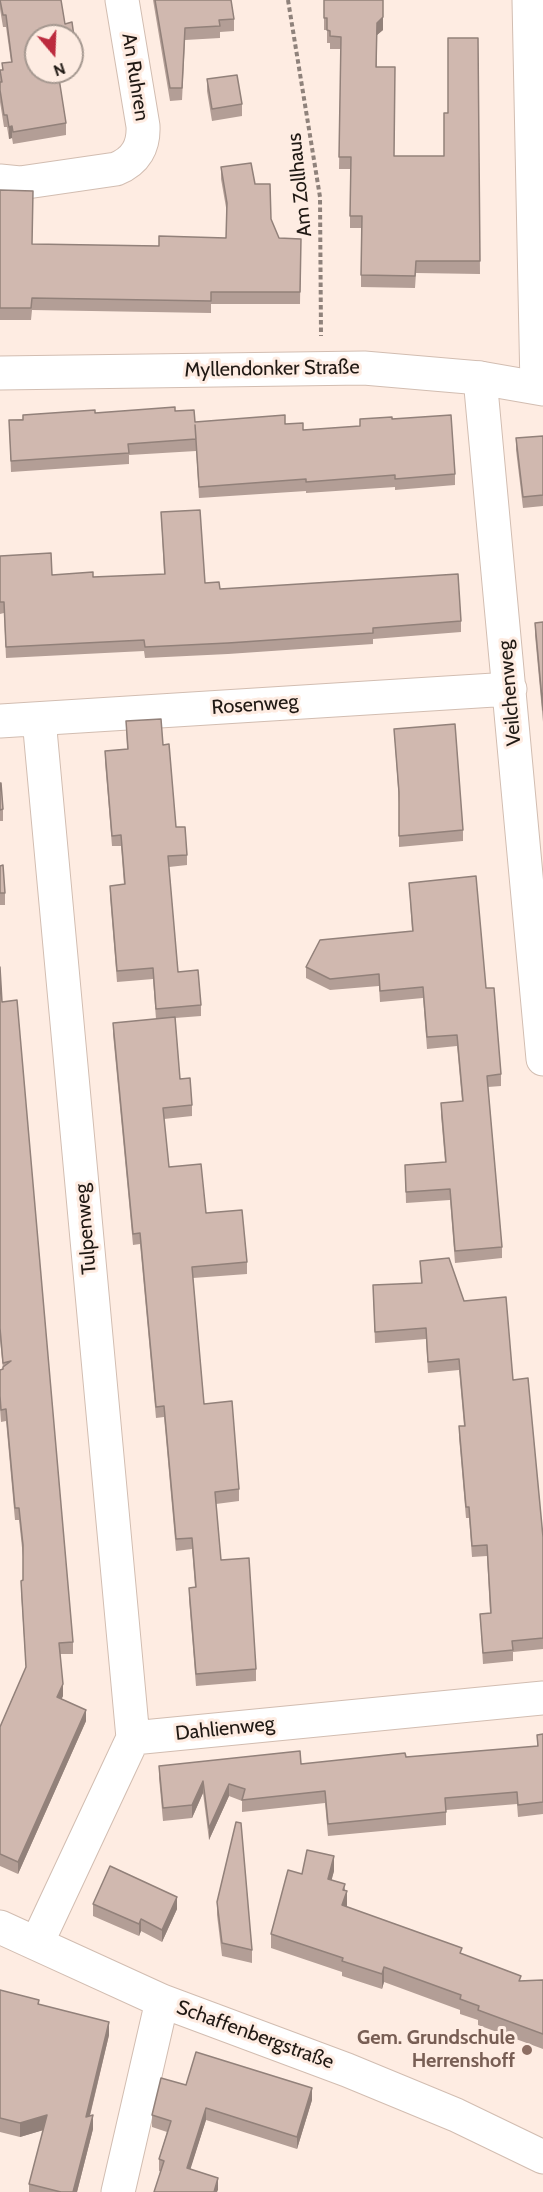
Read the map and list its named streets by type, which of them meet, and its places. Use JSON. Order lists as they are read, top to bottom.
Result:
{
  "streets": {
    "street": [
      "An Ruhren",
      "Myllendonker Straße",
      "Veilchenweg",
      "Rosenweg",
      "Tulpenweg",
      "Dahlienweg",
      "Schaffenbergstraße"
    ],
    "path": ["Am Zollhaus"]
  },
  "crossings": [
    ["Am Zollhaus", "Myllendonker Straße"],
    ["Myllendonker Straße", "Veilchenweg"],
    ["Veilchenweg", "Rosenweg"],
    ["Rosenweg", "Tulpenweg"],
    ["Tulpenweg", "Dahlienweg"]
  ],
  "places": ["Gem. Grundschule Herrenshoff"],
  "north": "bottom"
}
